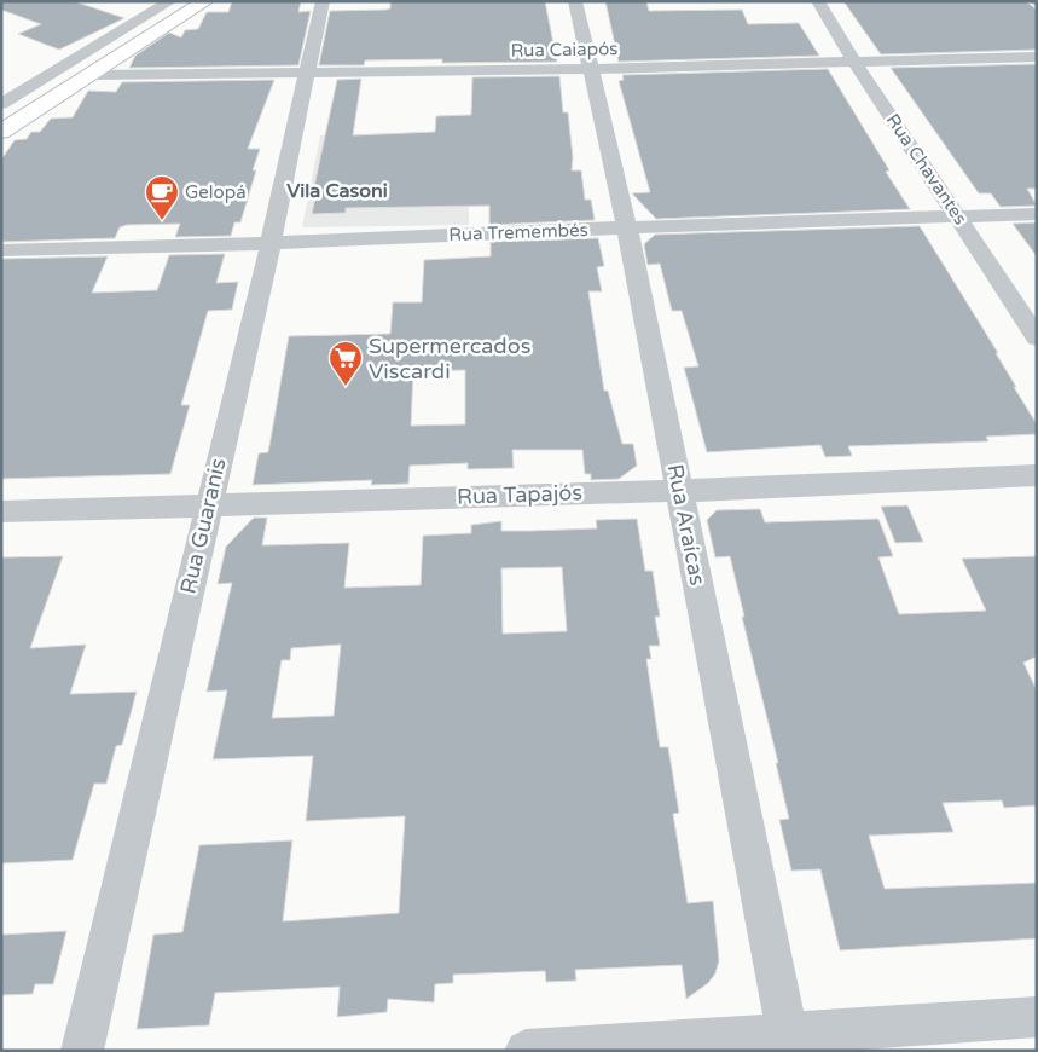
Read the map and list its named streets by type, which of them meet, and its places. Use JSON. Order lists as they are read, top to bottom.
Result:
{
  "streets": {
    "street": [
      "Rua Caiapós",
      "Rua Chavantes",
      "Rua Tremembés",
      "Rua Tapajós",
      "Rua Araícas",
      "Rua Guaranis"
    ]
  },
  "crossings": [
    ["Rua Caiapós", "Rua Chavantes"],
    ["Rua Caiapós", "Rua Araícas"],
    ["Rua Caiapós", "Rua Guaranis"],
    ["Rua Chavantes", "Rua Tremembés"],
    ["Rua Tremembés", "Rua Araícas"],
    ["Rua Tremembés", "Rua Guaranis"],
    ["Rua Tapajós", "Rua Araícas"],
    ["Rua Tapajós", "Rua Guaranis"]
  ],
  "districts": ["Vila Casoni"],
  "places": {
    "cafe": ["Gelopá"],
    "supermarket": ["Supermercados Viscardi"]
  }
}
